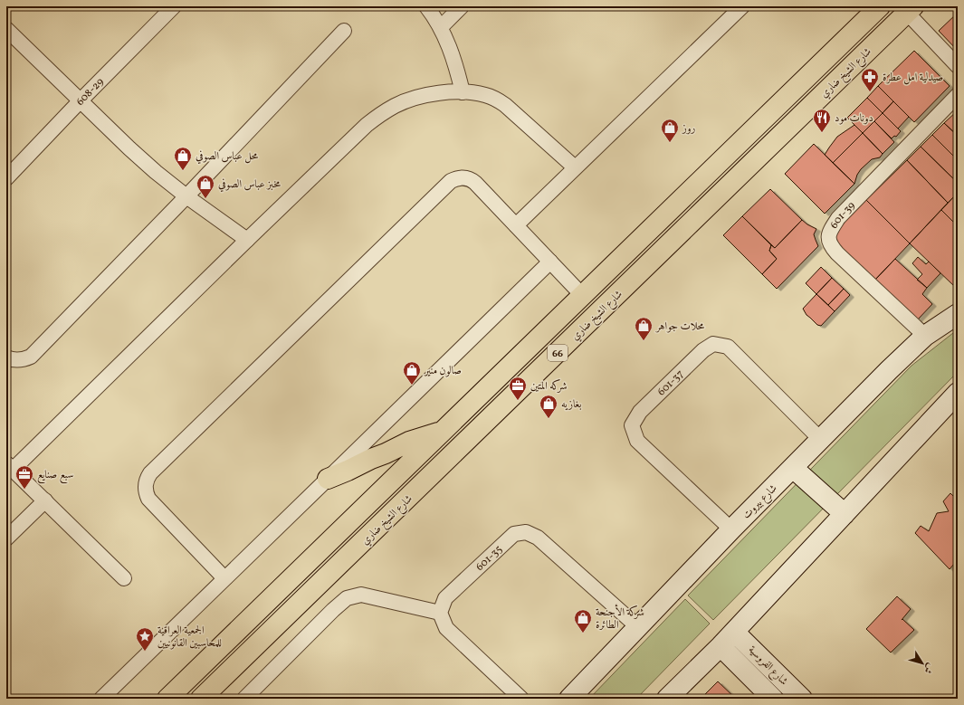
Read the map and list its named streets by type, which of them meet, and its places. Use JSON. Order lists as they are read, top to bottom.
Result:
{
  "streets": {
    "main road": [
      "شارع الشيخ ضاري",
      "66",
      "شارع بيروت",
      "شارع الفروسية"
    ],
    "street": [
      "608-29",
      "601-39",
      "601-37",
      "601-35"
    ]
  },
  "crossings": [
    ["601-39", "شارع بيروت"],
    ["601-37", "شارع بيروت"],
    ["شارع بيروت", "601-35"]
  ],
  "places": {
    "pharmacy": ["صيدلية امل عطرة"],
    "restaurant": ["دونات مود"],
    "shop": [
      "روز",
      "محل عباس الصوفي",
      "مخبز عباس الصوفي",
      "محلات جواهر",
      "صالون منير",
      "بغازيه",
      "شركة الأجنحة الطائرة"
    ],
    "office": ["شركه المتين", "سبع صنايع"],
    "place": ["الجمعية العراقية للمحاسبين القانونيين"]
  },
  "north": "bottom right"
}
